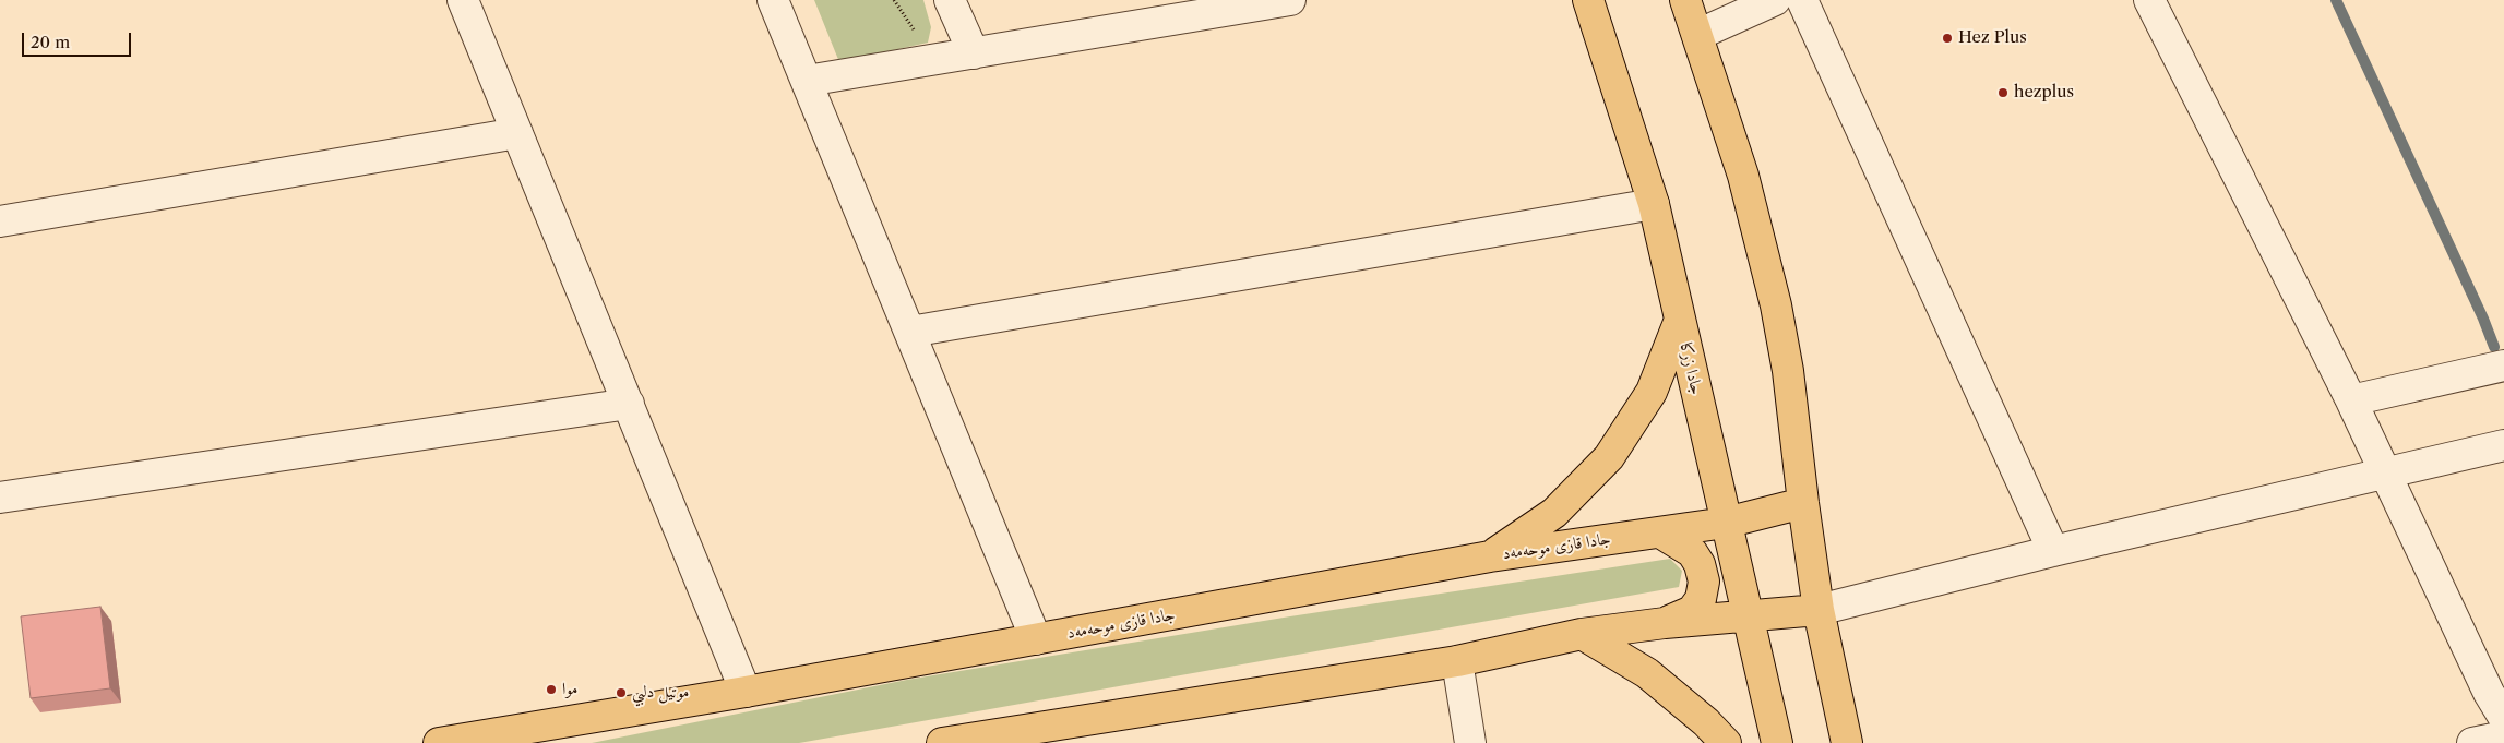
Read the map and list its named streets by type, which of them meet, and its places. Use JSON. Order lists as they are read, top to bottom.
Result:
{
  "streets": {
    "main road": ["جادا زرکا", "جادا قازی موحەمەد"]
  },
  "crossings": [
    ["جادا زرکا", "جادا قازی موحەمەد"]
  ],
  "places": [
    "Hez Plus",
    "hezplus",
    "موا",
    "موتيل دلبي"
  ],
  "scale_bar": "20 m"
}
